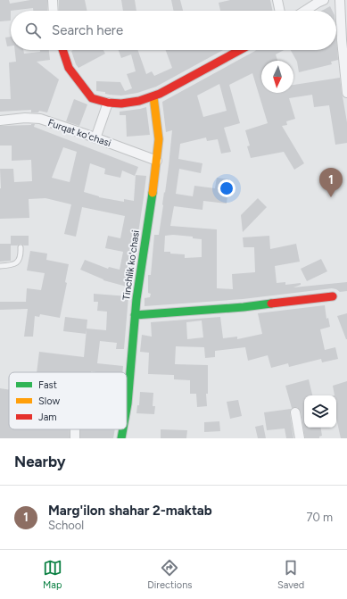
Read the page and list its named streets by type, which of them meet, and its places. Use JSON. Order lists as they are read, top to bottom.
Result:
{
  "streets": {
    "street": ["Furqat koʻchasi", "Tinchlik ko'chasi"]
  },
  "crossings": [
    ["Furqat koʻchasi", "Tinchlik ko'chasi"]
  ],
  "legend": ["Fast", "Slow", "Jam"],
  "north": "bottom",
  "page": {
    "search": "Search here",
    "pins": "1",
    "heading": "Nearby",
    "list": [
      {
        "mark": "1",
        "name": "Marg'ilon shahar 2-maktab",
        "note": "School",
        "value": "70 m"
      }
    ],
    "nav": ["Map", "Directions", "Saved"]
  }
}
